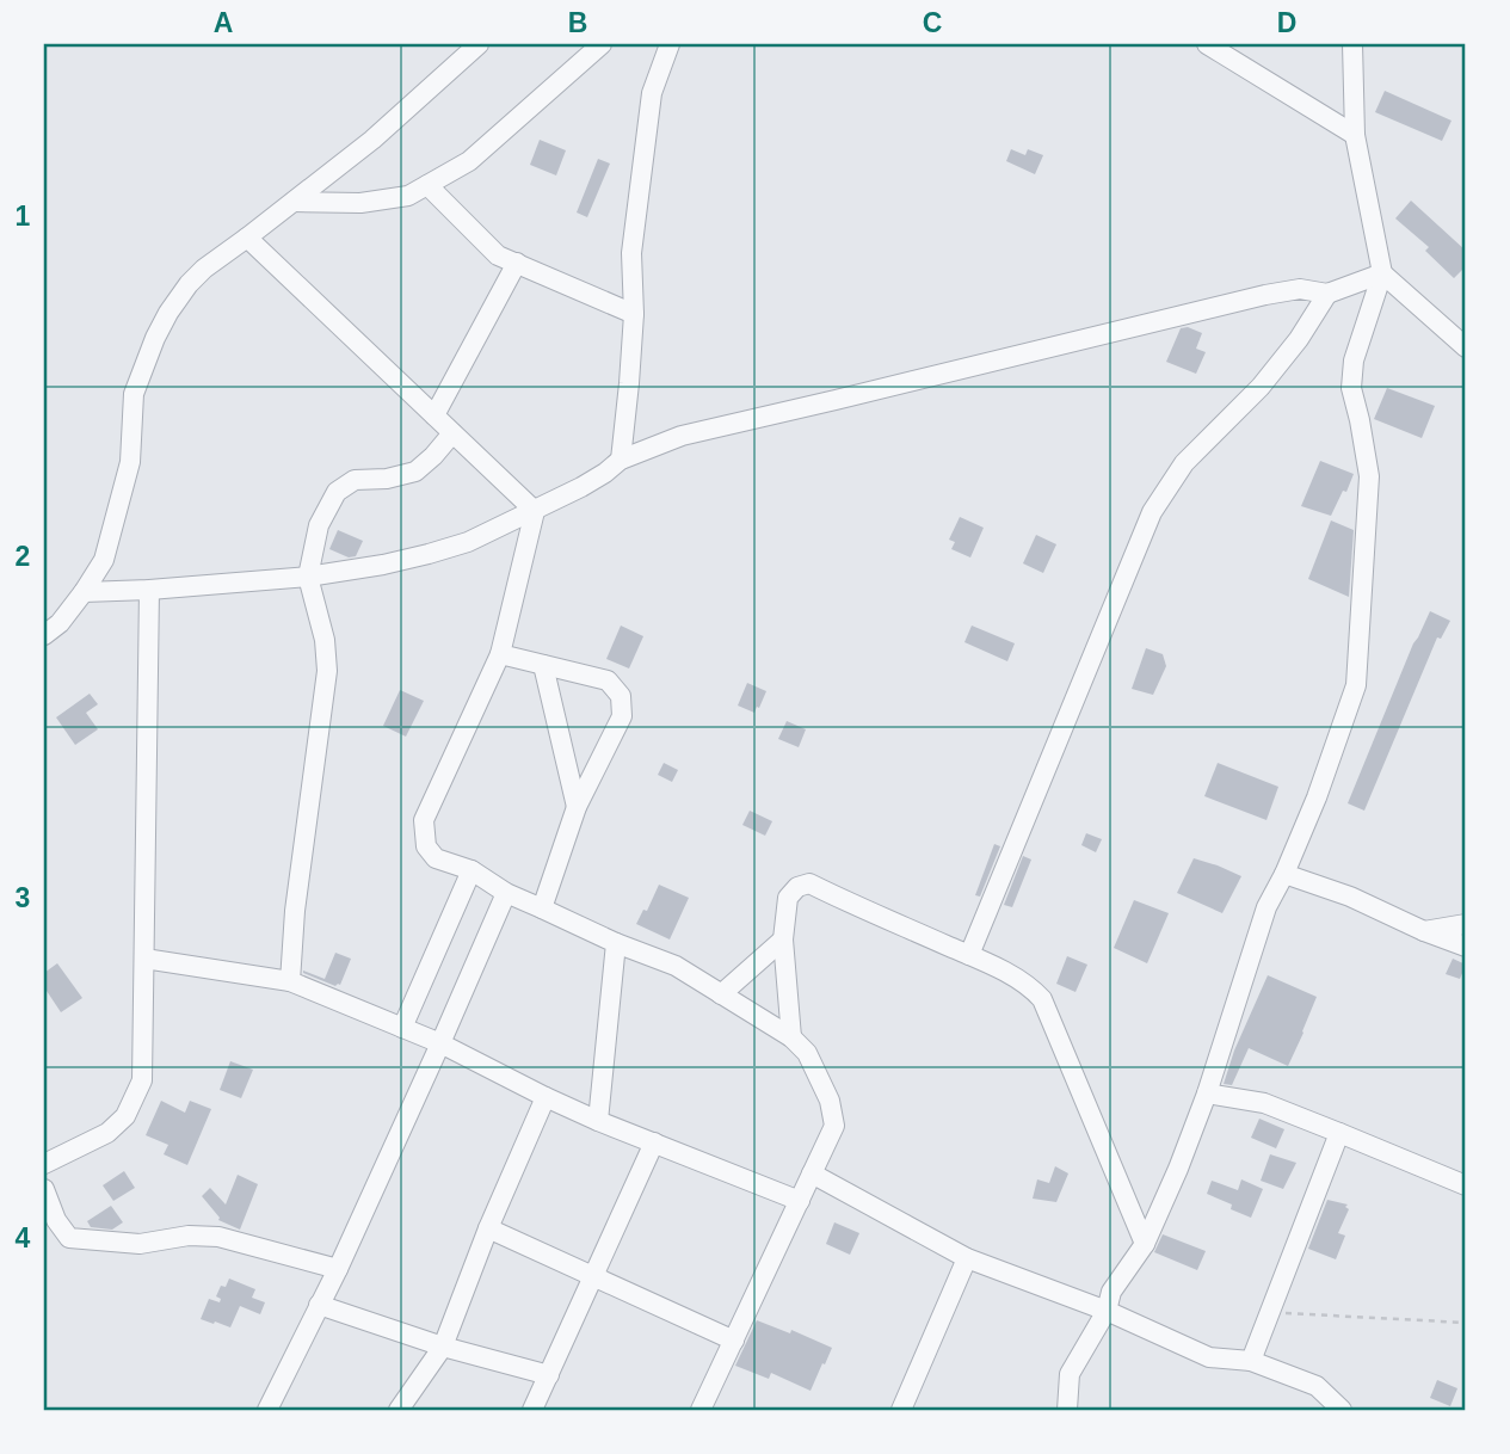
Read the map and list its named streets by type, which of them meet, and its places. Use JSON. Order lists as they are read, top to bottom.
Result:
{
  "grid": {
    "columns": [
      "A",
      "B",
      "C",
      "D"
    ],
    "rows": [
      "1",
      "2",
      "3",
      "4"
    ]
  }
}
